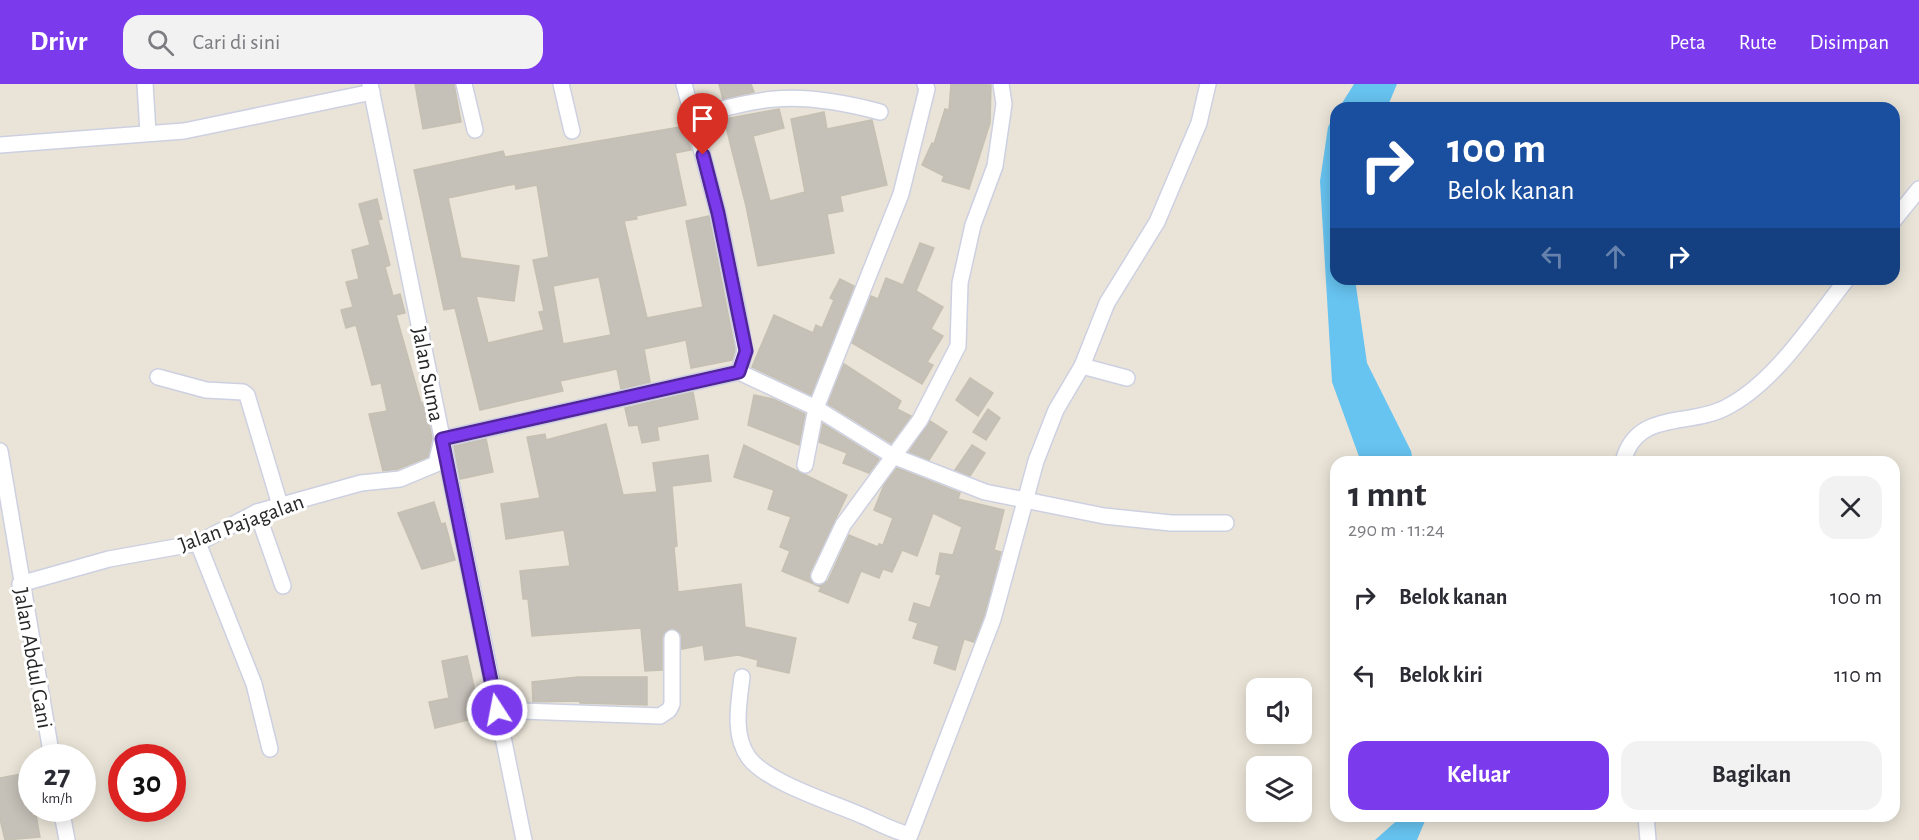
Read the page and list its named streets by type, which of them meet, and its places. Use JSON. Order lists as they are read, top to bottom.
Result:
{
  "streets": {
    "street": ["Jalan Suma", "Jalan Pajagalan", "Jalan Abdul Gani"]
  },
  "crossings": [
    ["Jalan Suma", "Jalan Pajagalan"],
    ["Jalan Pajagalan", "Jalan Abdul Gani"]
  ],
  "page": {
    "header": "Drivr",
    "search": "Cari di sini",
    "nav": ["Peta", "Rute", "Disimpan"],
    "turn": ["100 m", "Belok kanan"],
    "heading": ["1 mnt", "290 m · 11:24"],
    "list": [
      {
        "name": "Belok kanan",
        "value": "100 m"
      },
      {
        "name": "Belok kiri",
        "value": "110 m"
      }
    ],
    "buttons": ["Keluar", "Bagikan"],
    "speed": "27 km/h",
    "limit": "30"
  }
}
